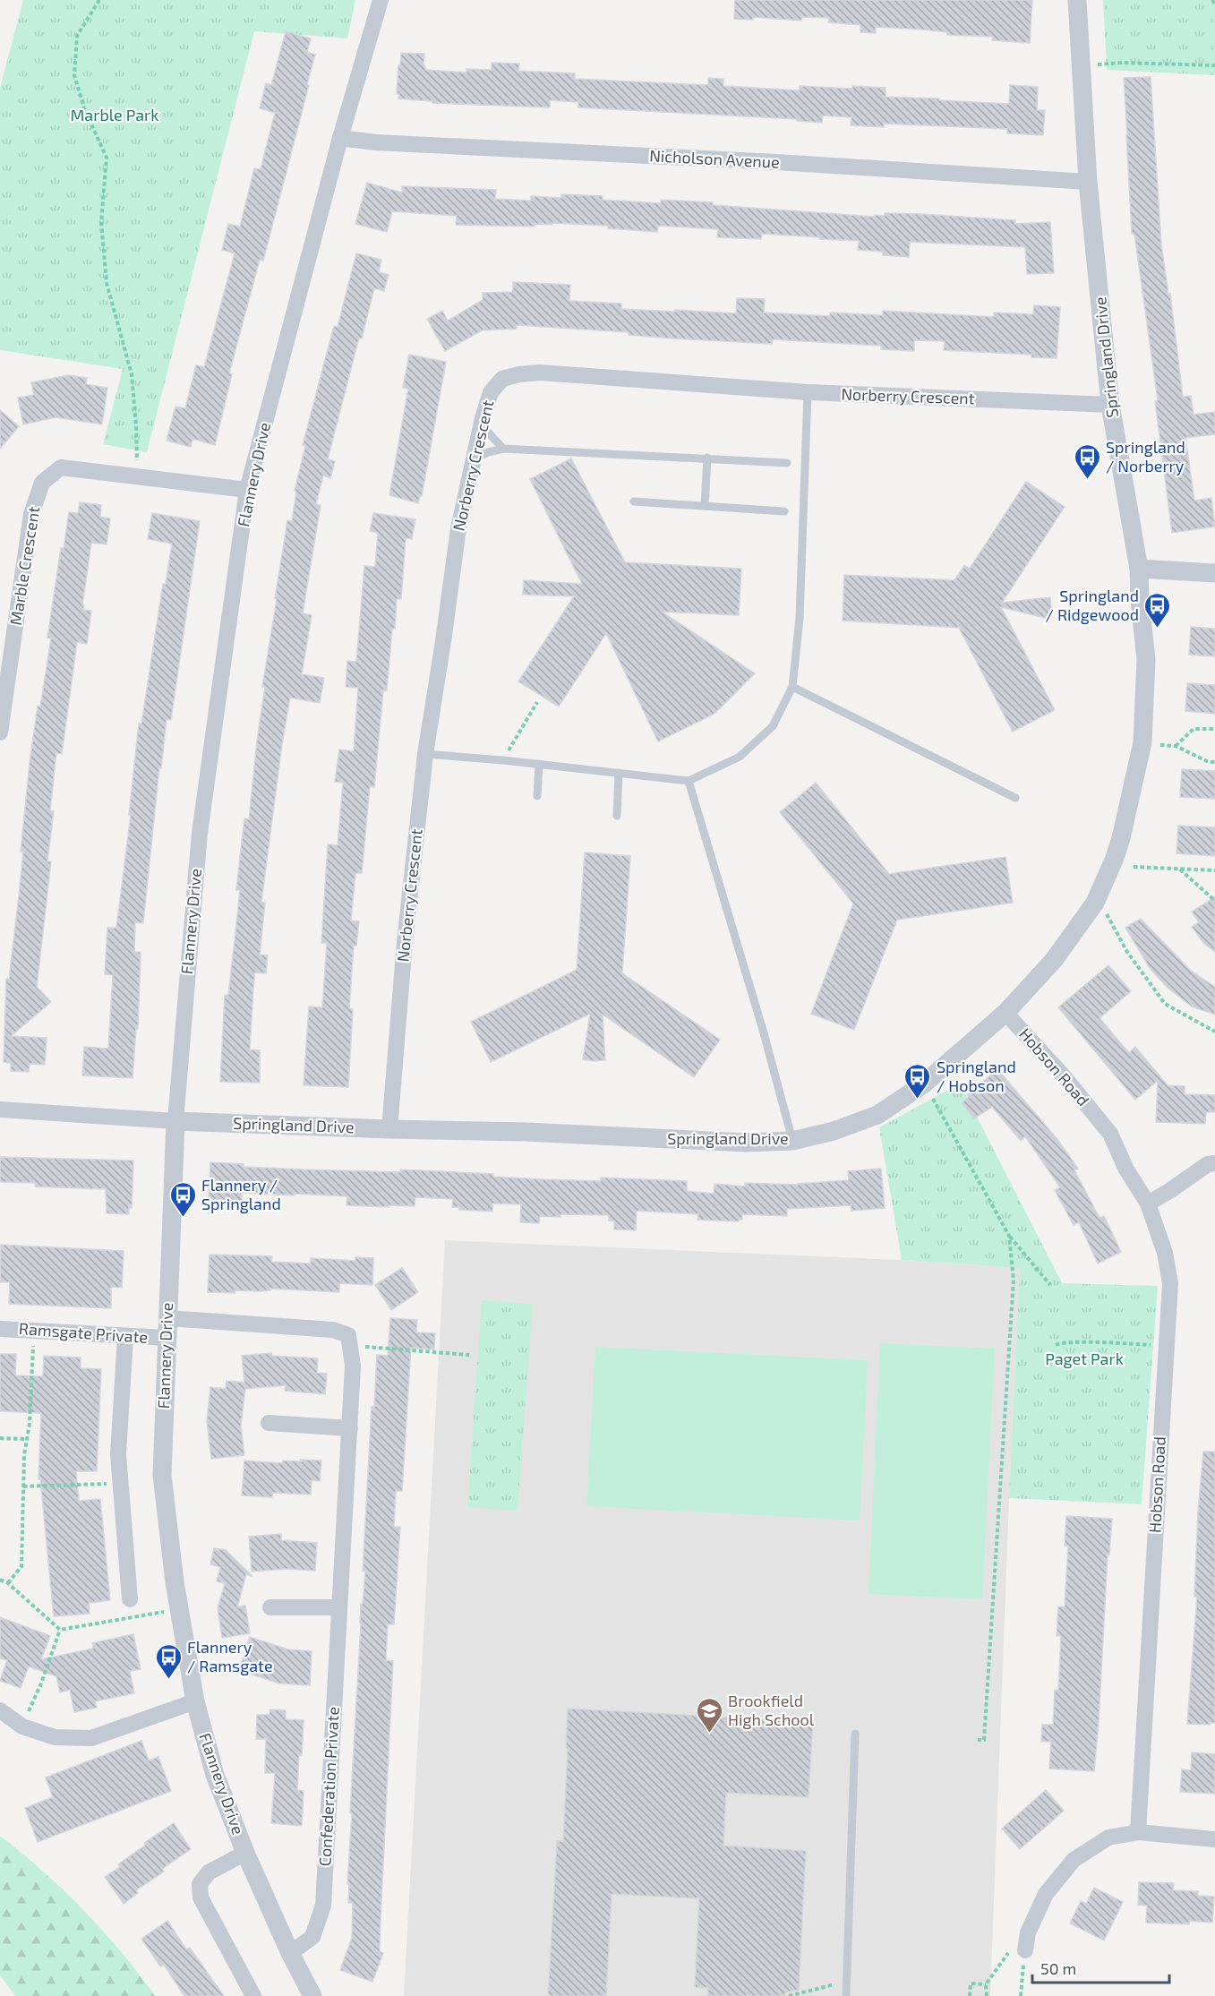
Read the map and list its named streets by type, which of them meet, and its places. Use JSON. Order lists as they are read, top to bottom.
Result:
{
  "streets": {
    "street": [
      "Nicholson Avenue",
      "Springland Drive",
      "Norberry Crescent",
      "Flannery Drive",
      "Marble Crescent",
      "Hobson Road",
      "Ramsgate Private",
      "Confederation Private"
    ]
  },
  "crossings": [
    ["Nicholson Avenue", "Springland Drive"],
    ["Nicholson Avenue", "Flannery Drive"],
    ["Springland Drive", "Norberry Crescent"],
    ["Springland Drive", "Flannery Drive"],
    ["Springland Drive", "Hobson Road"],
    ["Flannery Drive", "Marble Crescent"],
    ["Flannery Drive", "Ramsgate Private"],
    ["Flannery Drive", "Confederation Private"]
  ],
  "parks": ["Marble Park", "Paget Park"],
  "places": {
    "bus stop": [
      "Springland / Norberry",
      "Springland / Ridgewood",
      "Springland / Hobson",
      "Flannery / Springland",
      "Flannery / Ramsgate"
    ],
    "school or university": ["Brookfield High School"]
  },
  "scale_bar": "50 m"
}
